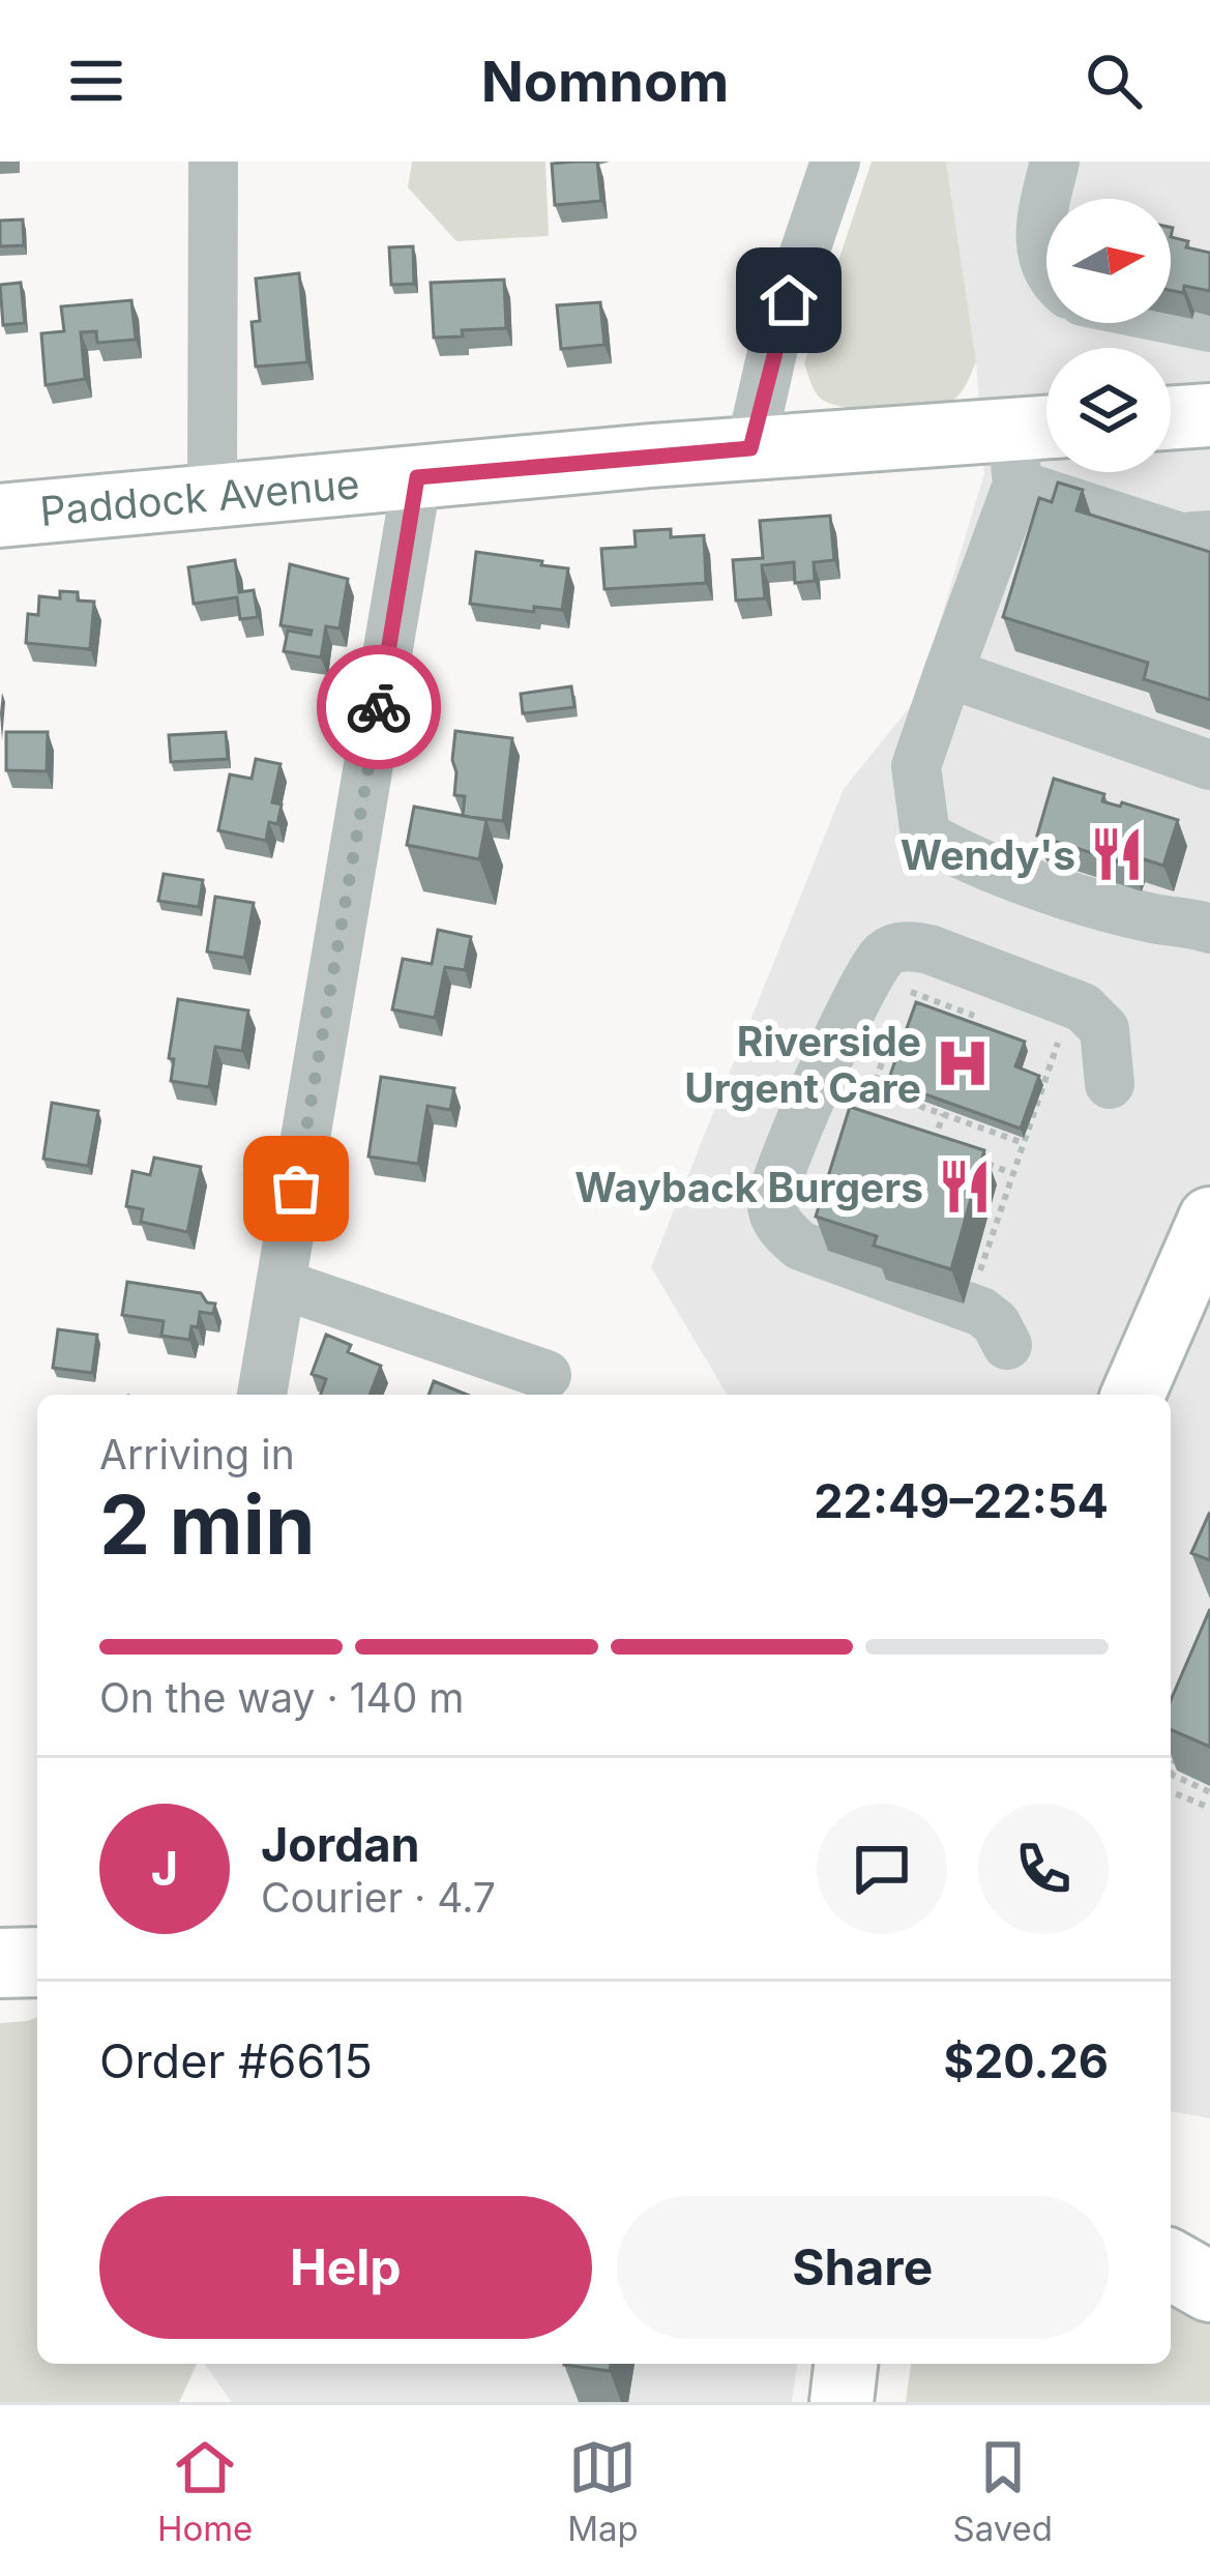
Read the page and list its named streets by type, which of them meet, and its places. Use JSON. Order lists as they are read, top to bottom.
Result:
{
  "streets": {
    "main road": ["Paddock Avenue"]
  },
  "places": {
    "restaurant": ["Wendy's", "Wayback Burgers"],
    "hospital": ["Riverside Urgent Care"]
  },
  "north": "right",
  "page": {
    "header": "Nomnom",
    "heading": ["2 min", "Arriving in", "22:49–22:54"],
    "panel": [
      "Jordan",
      "Courier · 4.7",
      "Order #6615",
      "$20.26"
    ],
    "bar": "On the way · 140 m",
    "round": "J",
    "buttons": ["Help", "Share"],
    "tabs": ["Home", "Map", "Saved"]
  }
}
